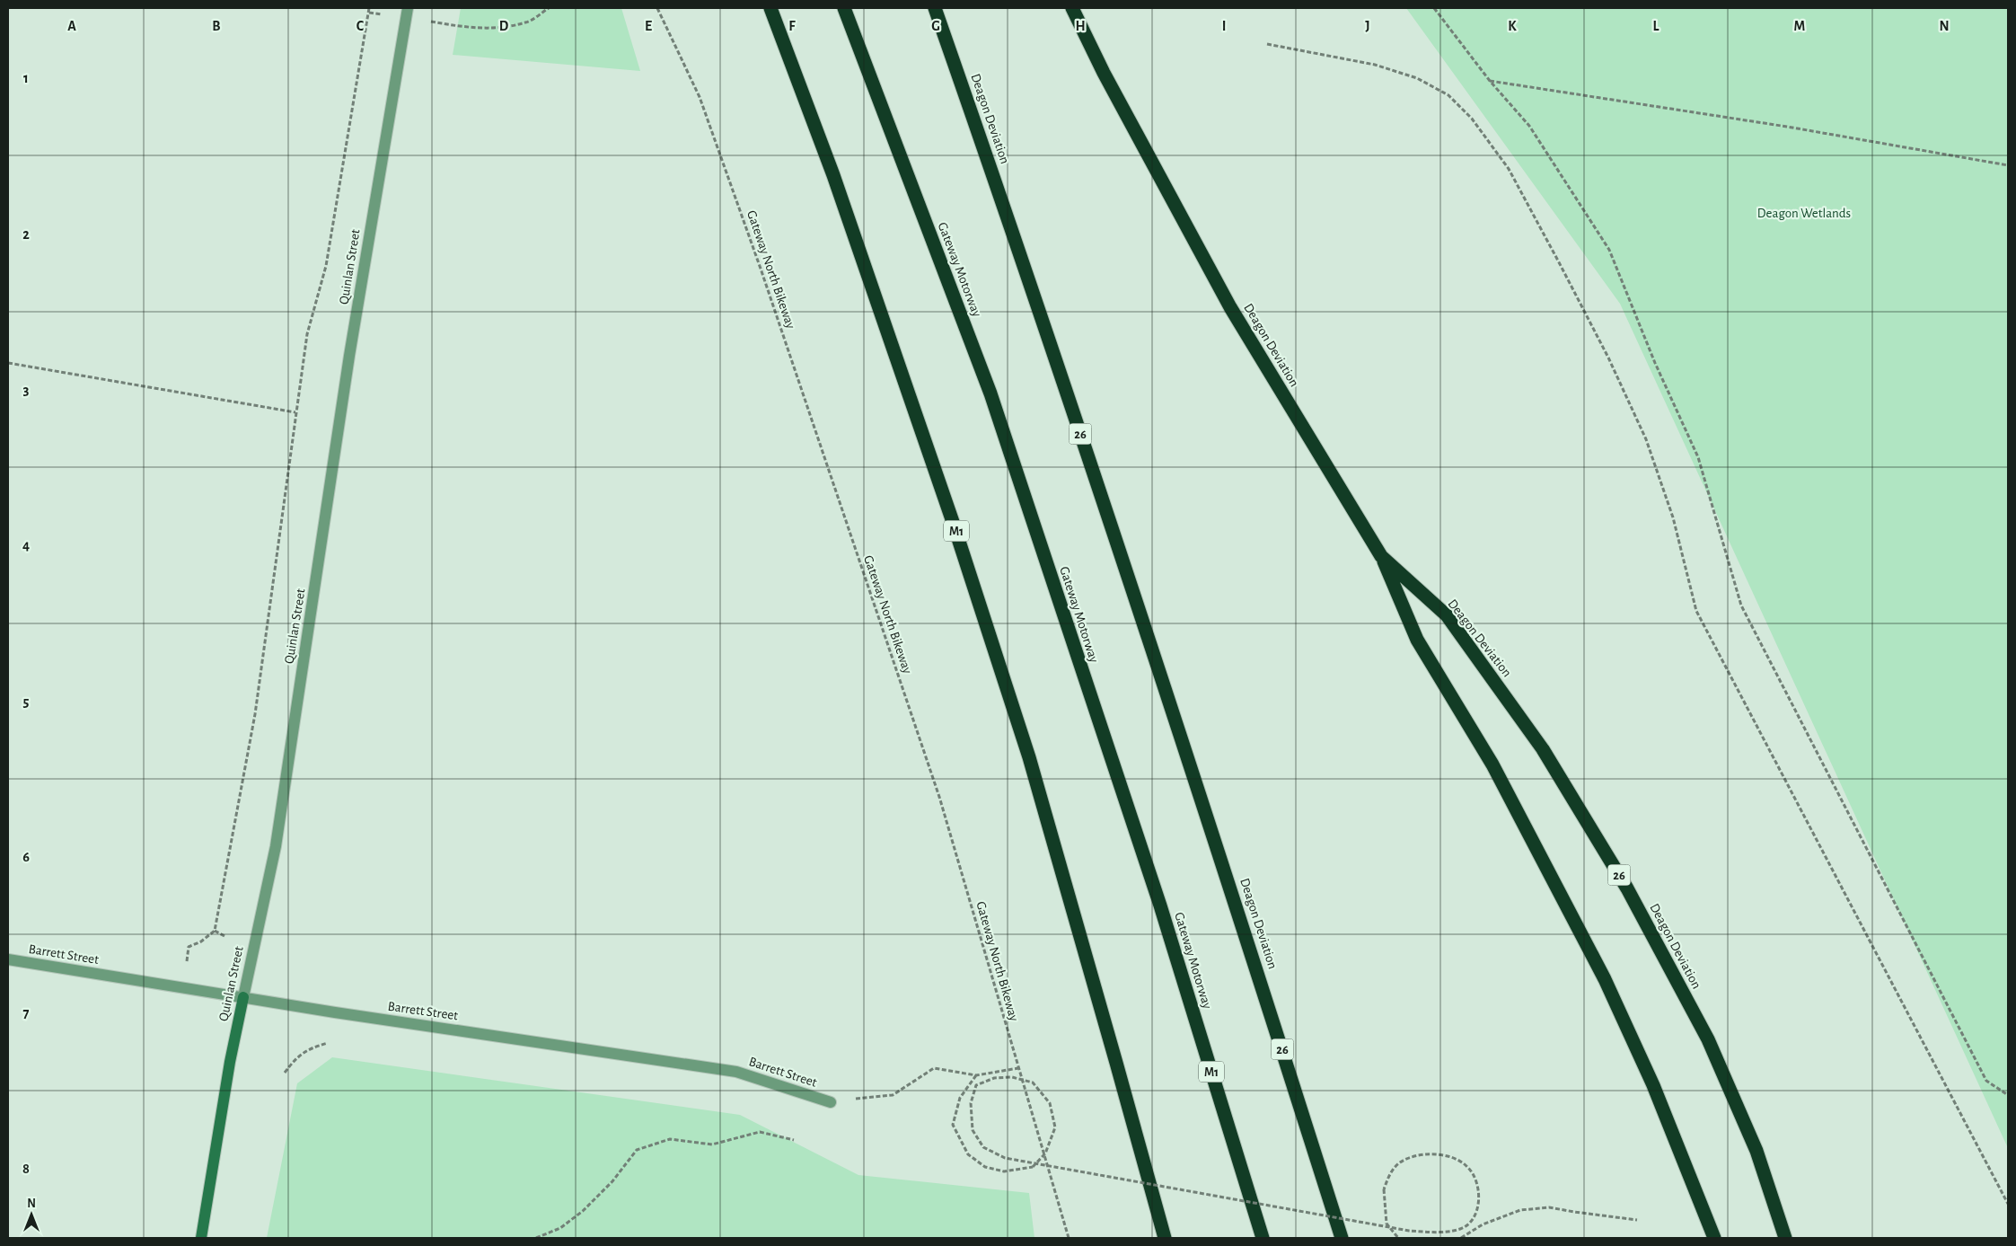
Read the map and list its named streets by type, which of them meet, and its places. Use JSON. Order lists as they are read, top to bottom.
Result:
{
  "streets": {
    "highway": [
      "Deagon Deviation",
      "Gateway Motorway",
      "26",
      "M1"
    ],
    "street": ["Quinlan Street", "Barrett Street"],
    "path": ["Gateway North Bikeway"]
  },
  "crossings": [
    ["Quinlan Street", "Barrett Street"]
  ],
  "parks": ["Deagon Wetlands"],
  "north": "top",
  "grid": {
    "columns": [
      "A",
      "B",
      "C",
      "D",
      "E",
      "F",
      "G",
      "H",
      "I",
      "J",
      "K",
      "L",
      "M",
      "N"
    ],
    "rows": [
      "1",
      "2",
      "3",
      "4",
      "5",
      "6",
      "7",
      "8"
    ]
  }
}
